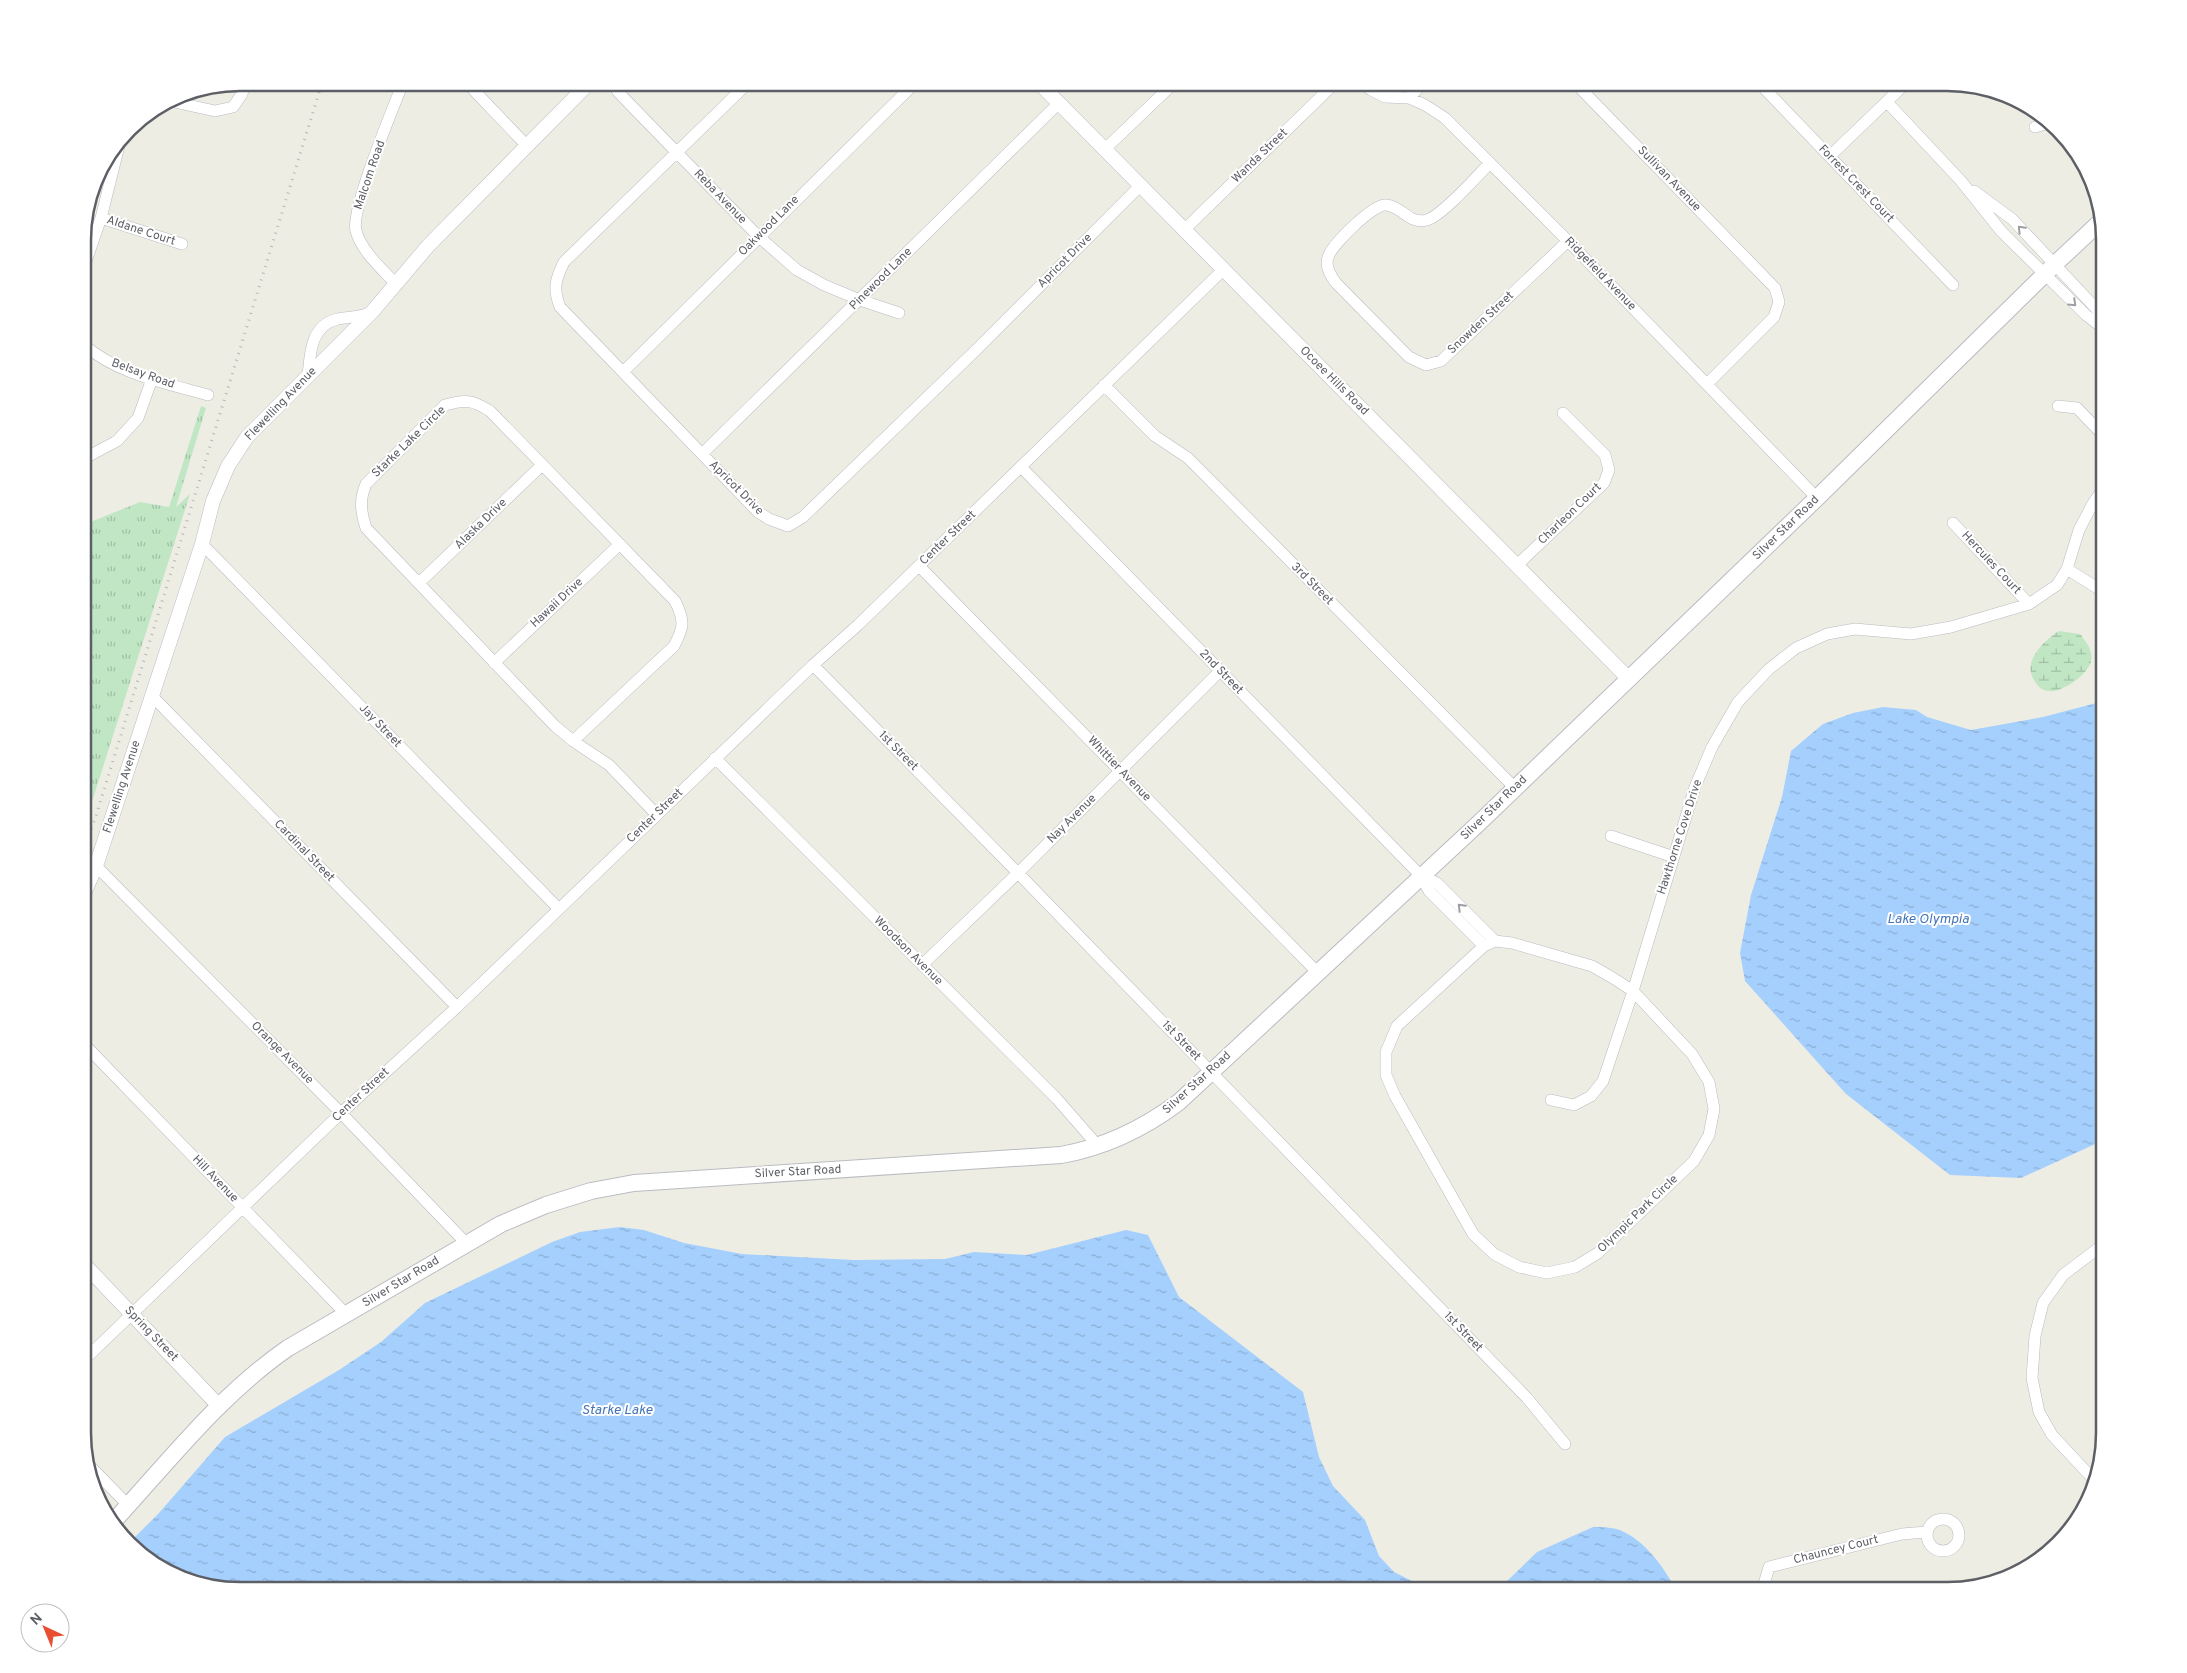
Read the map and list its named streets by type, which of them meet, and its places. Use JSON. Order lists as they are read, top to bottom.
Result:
{
  "streets": {
    "main road": ["Silver Star Road"],
    "street": [
      "Wanda Street",
      "Malcom Road",
      "Sullivan Avenue",
      "Forrest Crest Court",
      "Reba Avenue",
      "Oakwood Lane",
      "Aldane Court",
      "Apricot Drive",
      "Ridgefield Avenue",
      "Pinewood Lane",
      "Snowden Street",
      "Belsay Road",
      "Ocoee Hills Road",
      "Flewelling Avenue",
      "Starke Lake Circle",
      "Charleon Court",
      "Alaska Drive",
      "Center Street",
      "Hercules Court",
      "3rd Street",
      "Hawaii Drive",
      "2nd Street",
      "Jay Street",
      "1st Street",
      "Whittier Avenue",
      "Nay Avenue",
      "Hawthorne Cove Drive",
      "Cardinal Street",
      "Woodson Avenue",
      "Orange Avenue",
      "Hill Avenue",
      "Olympic Park Circle",
      "Spring Street",
      "Chauncey Court"
    ]
  },
  "crossings": [
    ["Wanda Street", "Ocoee Hills Road"],
    ["Malcom Road", "Flewelling Avenue"],
    ["Sullivan Avenue", "Ridgefield Avenue"],
    ["Reba Avenue", "Oakwood Lane"],
    ["Reba Avenue", "Apricot Drive"],
    ["Reba Avenue", "Pinewood Lane"],
    ["Oakwood Lane", "Apricot Drive"],
    ["Apricot Drive", "Pinewood Lane"],
    ["Apricot Drive", "Ocoee Hills Road"],
    ["Ridgefield Avenue", "Snowden Street"],
    ["Ridgefield Avenue", "Silver Star Road"],
    ["Pinewood Lane", "Ocoee Hills Road"],
    ["Ocoee Hills Road", "Charleon Court"],
    ["Ocoee Hills Road", "Silver Star Road"],
    ["Ocoee Hills Road", "Center Street"],
    ["Flewelling Avenue", "Jay Street"],
    ["Flewelling Avenue", "Cardinal Street"],
    ["Flewelling Avenue", "Orange Avenue"],
    ["Starke Lake Circle", "Alaska Drive"],
    ["Starke Lake Circle", "Center Street"],
    ["Starke Lake Circle", "Hawaii Drive"],
    ["Silver Star Road", "3rd Street"],
    ["Silver Star Road", "2nd Street"],
    ["Silver Star Road", "1st Street"],
    ["Silver Star Road", "Whittier Avenue"],
    ["Silver Star Road", "Woodson Avenue"],
    ["Silver Star Road", "Orange Avenue"],
    ["Silver Star Road", "Hill Avenue"],
    ["Silver Star Road", "Spring Street"],
    ["Center Street", "3rd Street"],
    ["Center Street", "2nd Street"],
    ["Center Street", "Jay Street"],
    ["Center Street", "1st Street"],
    ["Center Street", "Whittier Avenue"],
    ["Center Street", "Cardinal Street"],
    ["Center Street", "Woodson Avenue"],
    ["Center Street", "Orange Avenue"],
    ["Center Street", "Hill Avenue"],
    ["Center Street", "Spring Street"],
    ["Hercules Court", "Hawthorne Cove Drive"],
    ["2nd Street", "Nay Avenue"],
    ["1st Street", "Nay Avenue"],
    ["Whittier Avenue", "Nay Avenue"],
    ["Nay Avenue", "Woodson Avenue"],
    ["Hawthorne Cove Drive", "Olympic Park Circle"]
  ],
  "water": ["Lake Olympia", "Starke Lake"],
  "north": "top left"
}
